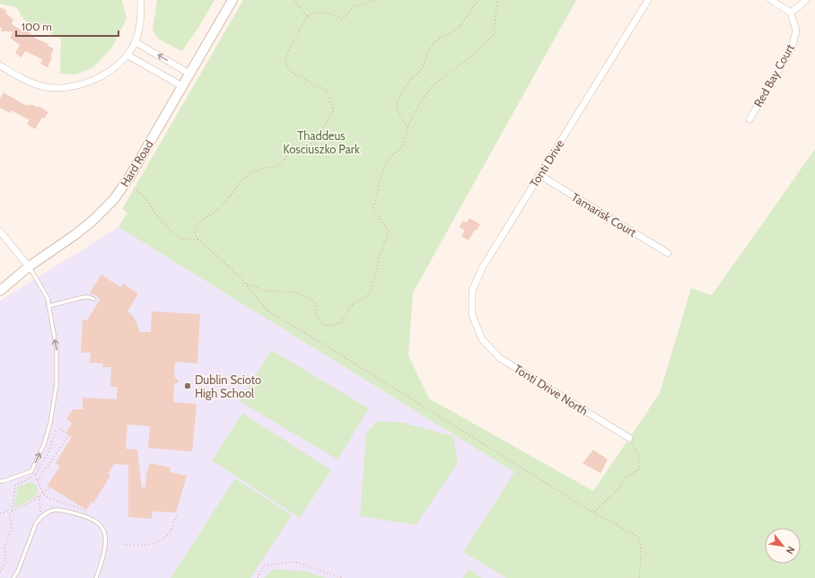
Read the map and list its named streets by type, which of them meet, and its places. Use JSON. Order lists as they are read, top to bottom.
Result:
{
  "streets": {
    "main road": ["Hard Road"],
    "street": [
      "Red Bay Court",
      "Tonti Drive",
      "Tamarisk Court",
      "Tonti Drive North"
    ]
  },
  "crossings": [
    ["Tonti Drive", "Tamarisk Court"],
    ["Tonti Drive", "Tonti Drive North"]
  ],
  "parks": ["Thaddeus Kosciuszko Park"],
  "places": ["Dublin Scioto High School"],
  "scale_bar": "100 m",
  "north": "bottom right"
}
